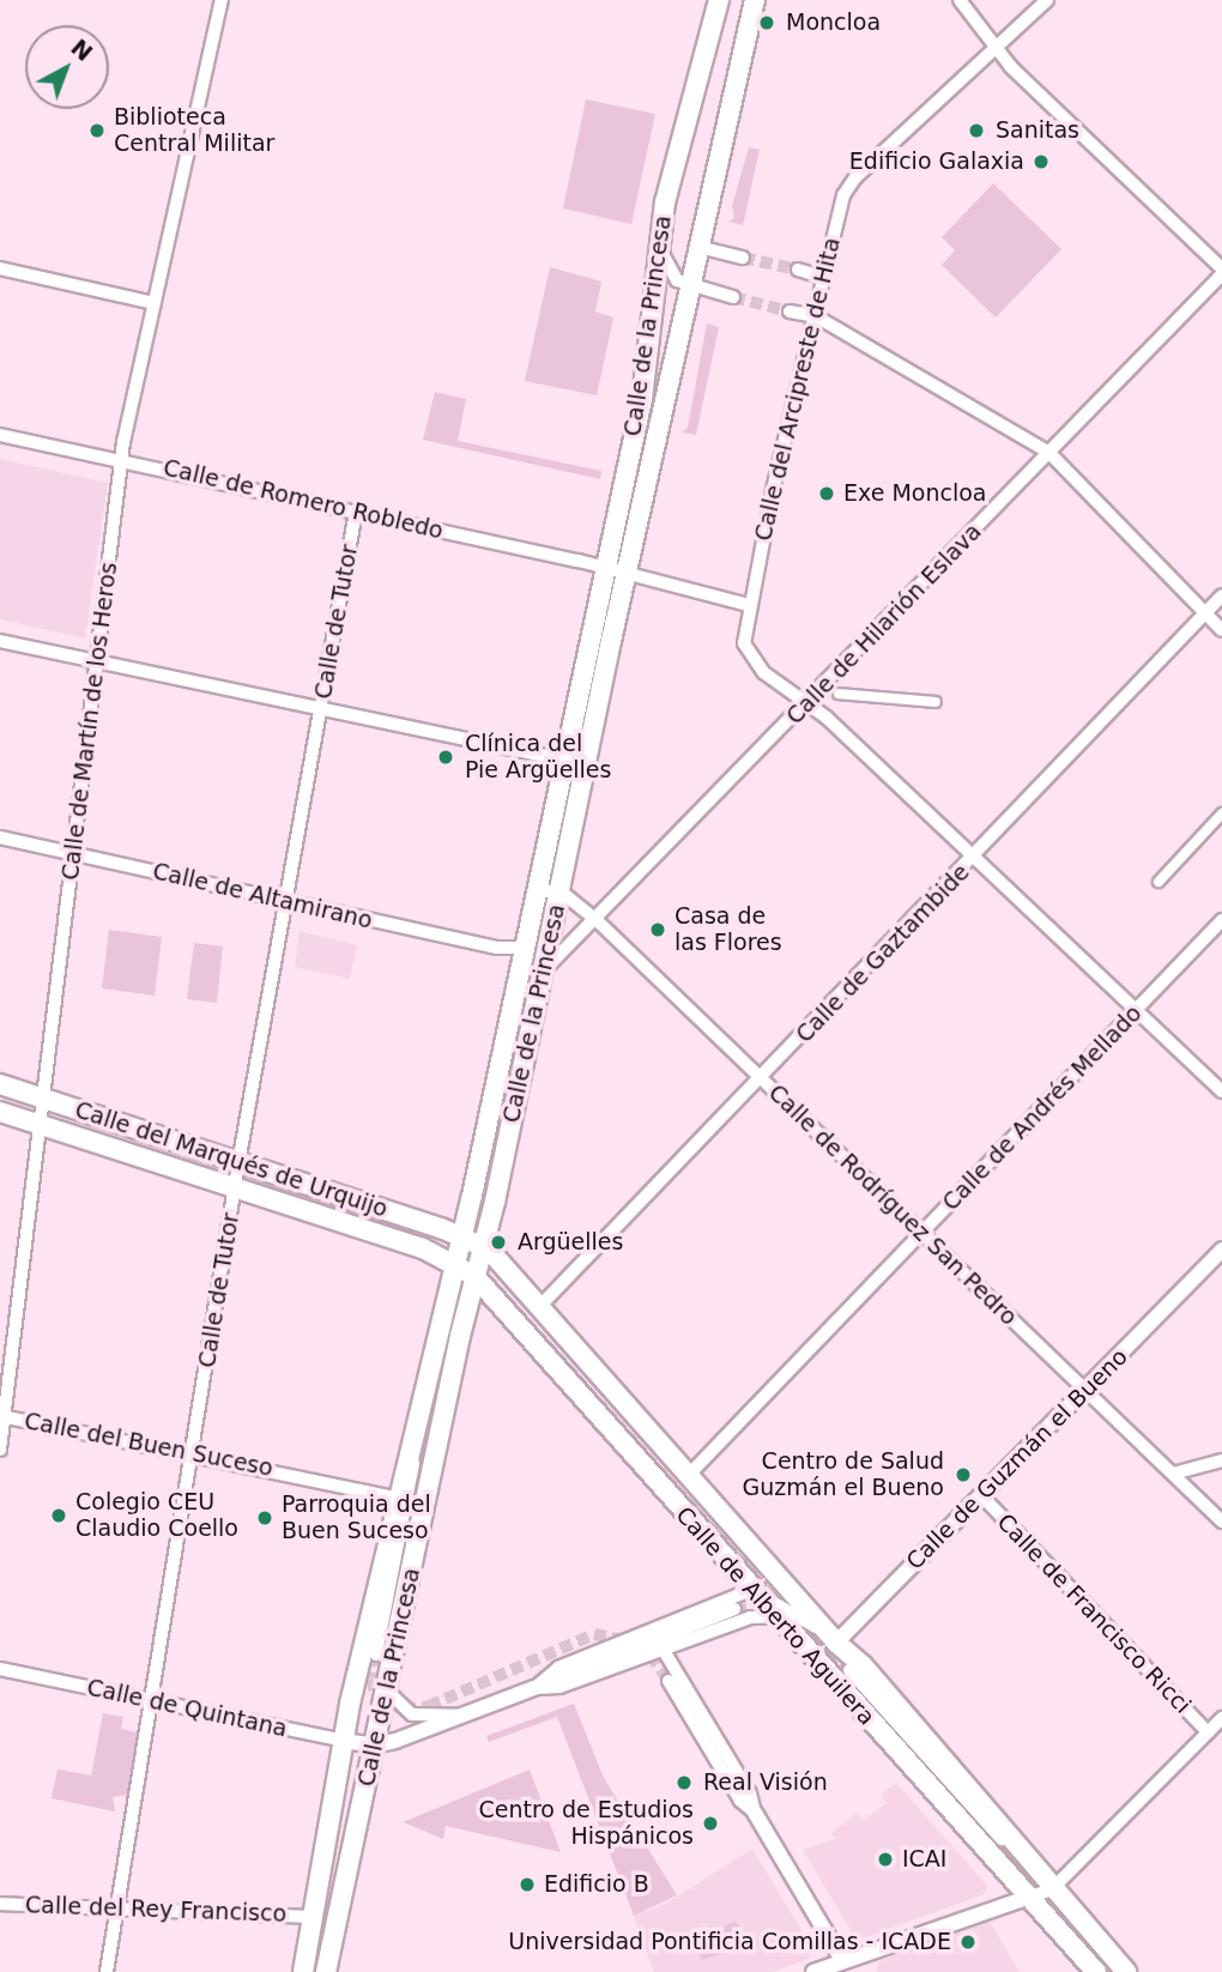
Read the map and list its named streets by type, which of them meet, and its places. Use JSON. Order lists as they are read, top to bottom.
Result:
{
  "streets": {
    "main road": ["Calle de la Princesa", "Calle del Marqués de Urquijo", "Calle de Alberto Aguilera"],
    "street": [
      "Calle del Arcipreste de Hita",
      "Calle de Romero Robledo",
      "Calle de Tutor",
      "Calle de Hilarión Eslava",
      "Calle de Martín de los Heros",
      "Calle de Altamirano",
      "Calle de Gaztambide",
      "Calle de Andrés Mellado",
      "Calle de Rodríguez San Pedro",
      "Calle del Buen Suceso",
      "Calle de Guzmán el Bueno",
      "Calle de Francisco Ricci",
      "Calle de Quintana",
      "Calle del Rey Francisco"
    ]
  },
  "crossings": [
    ["Calle de la Princesa", "Calle de Romero Robledo"],
    ["Calle de la Princesa", "Calle de Hilarión Eslava"],
    ["Calle de la Princesa", "Calle de Altamirano"],
    ["Calle de la Princesa", "Calle del Marqués de Urquijo"],
    ["Calle de la Princesa", "Calle de Rodríguez San Pedro"],
    ["Calle de la Princesa", "Calle del Buen Suceso"],
    ["Calle de la Princesa", "Calle de Alberto Aguilera"],
    ["Calle de la Princesa", "Calle de Quintana"],
    ["Calle de la Princesa", "Calle del Rey Francisco"],
    ["Calle del Arcipreste de Hita", "Calle de Romero Robledo"],
    ["Calle del Arcipreste de Hita", "Calle de Hilarión Eslava"],
    ["Calle de Romero Robledo", "Calle de Tutor"],
    ["Calle de Romero Robledo", "Calle de Martín de los Heros"],
    ["Calle de Tutor", "Calle de Altamirano"],
    ["Calle de Tutor", "Calle del Marqués de Urquijo"],
    ["Calle de Tutor", "Calle del Buen Suceso"],
    ["Calle de Tutor", "Calle de Quintana"],
    ["Calle de Tutor", "Calle del Rey Francisco"],
    ["Calle de Hilarión Eslava", "Calle de Rodríguez San Pedro"],
    ["Calle de Martín de los Heros", "Calle de Altamirano"],
    ["Calle de Martín de los Heros", "Calle del Marqués de Urquijo"],
    ["Calle de Martín de los Heros", "Calle del Buen Suceso"],
    ["Calle de Gaztambide", "Calle de Rodríguez San Pedro"],
    ["Calle de Gaztambide", "Calle de Alberto Aguilera"],
    ["Calle de Andrés Mellado", "Calle de Rodríguez San Pedro"],
    ["Calle de Andrés Mellado", "Calle de Alberto Aguilera"],
    ["Calle del Marqués de Urquijo", "Calle de Alberto Aguilera"],
    ["Calle de Rodríguez San Pedro", "Calle de Guzmán el Bueno"],
    ["Calle de Guzmán el Bueno", "Calle de Francisco Ricci"],
    ["Calle de Guzmán el Bueno", "Calle de Alberto Aguilera"]
  ],
  "places": [
    "Moncloa",
    "Biblioteca Central Militar",
    "Sanitas",
    "Edificio Galaxia",
    "Exe Moncloa",
    "Clínica del Pie Argüelles",
    "Casa de las Flores",
    "Argüelles",
    "Centro de Salud Guzmán el Bueno",
    "Colegio CEU Claudio Coello",
    "Parroquia del Buen Suceso",
    "Real Visión",
    "Centro de Estudios Hispánicos",
    "ICAI",
    "Edificio B",
    "Universidad Pontificia Comillas - ICADE"
  ],
  "north": "top right"
}
